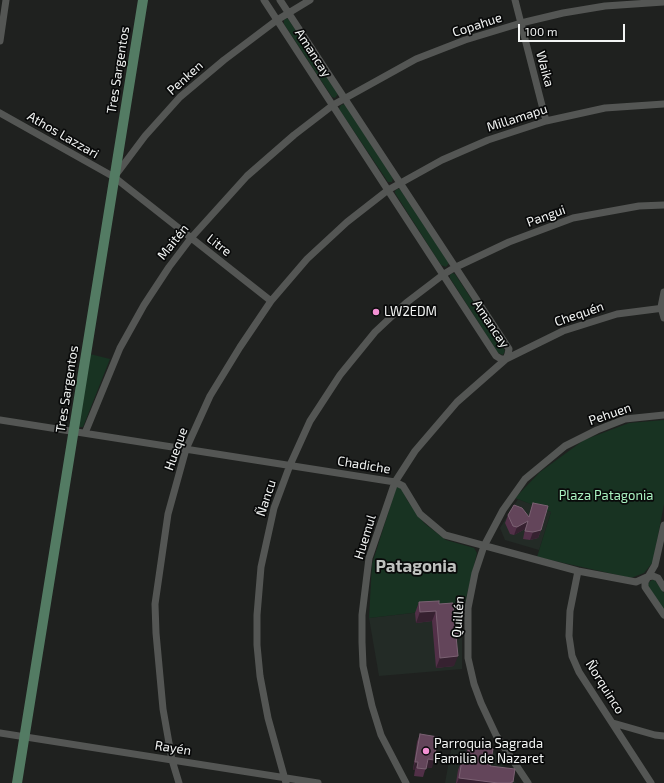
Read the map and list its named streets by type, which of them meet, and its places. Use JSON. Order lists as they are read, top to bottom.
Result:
{
  "streets": {
    "street": [
      "Copahue",
      "Amancay",
      "Waika",
      "Tres Sargentos",
      "Penken",
      "Millamapu",
      "Athos Lazzari",
      "Pangui",
      "Maitén",
      "Litre",
      "Chequén",
      "Pehuen",
      "Hueque",
      "Chadiche",
      "Ñancu",
      "Huemul",
      "Quillén",
      "Ñorquinco",
      "Rayén"
    ]
  },
  "crossings": [
    ["Copahue", "Amancay"],
    ["Copahue", "Waika"],
    ["Copahue", "Maitén"],
    ["Amancay", "Penken"],
    ["Amancay", "Millamapu"],
    ["Amancay", "Pangui"],
    ["Amancay", "Maitén"],
    ["Amancay", "Chequén"],
    ["Amancay", "Hueque"],
    ["Amancay", "Ñancu"],
    ["Amancay", "Huemul"],
    ["Waika", "Millamapu"],
    ["Tres Sargentos", "Penken"],
    ["Tres Sargentos", "Athos Lazzari"],
    ["Tres Sargentos", "Litre"],
    ["Tres Sargentos", "Chadiche"],
    ["Tres Sargentos", "Rayén"],
    ["Penken", "Athos Lazzari"],
    ["Penken", "Litre"],
    ["Millamapu", "Hueque"],
    ["Athos Lazzari", "Litre"],
    ["Pangui", "Ñancu"],
    ["Maitén", "Litre"],
    ["Maitén", "Chadiche"],
    ["Litre", "Hueque"],
    ["Chequén", "Huemul"],
    ["Pehuen", "Quillén"],
    ["Hueque", "Chadiche"],
    ["Hueque", "Rayén"],
    ["Chadiche", "Ñancu"],
    ["Chadiche", "Huemul"],
    ["Chadiche", "Quillén"],
    ["Chadiche", "Ñorquinco"],
    ["Ñancu", "Rayén"]
  ],
  "districts": ["Patagonia"],
  "parks": ["Plaza Patagonia"],
  "places": ["LW2EDM", "Parroquia Sagrada Familia de Nazaret"],
  "scale_bar": "100 m"
}
